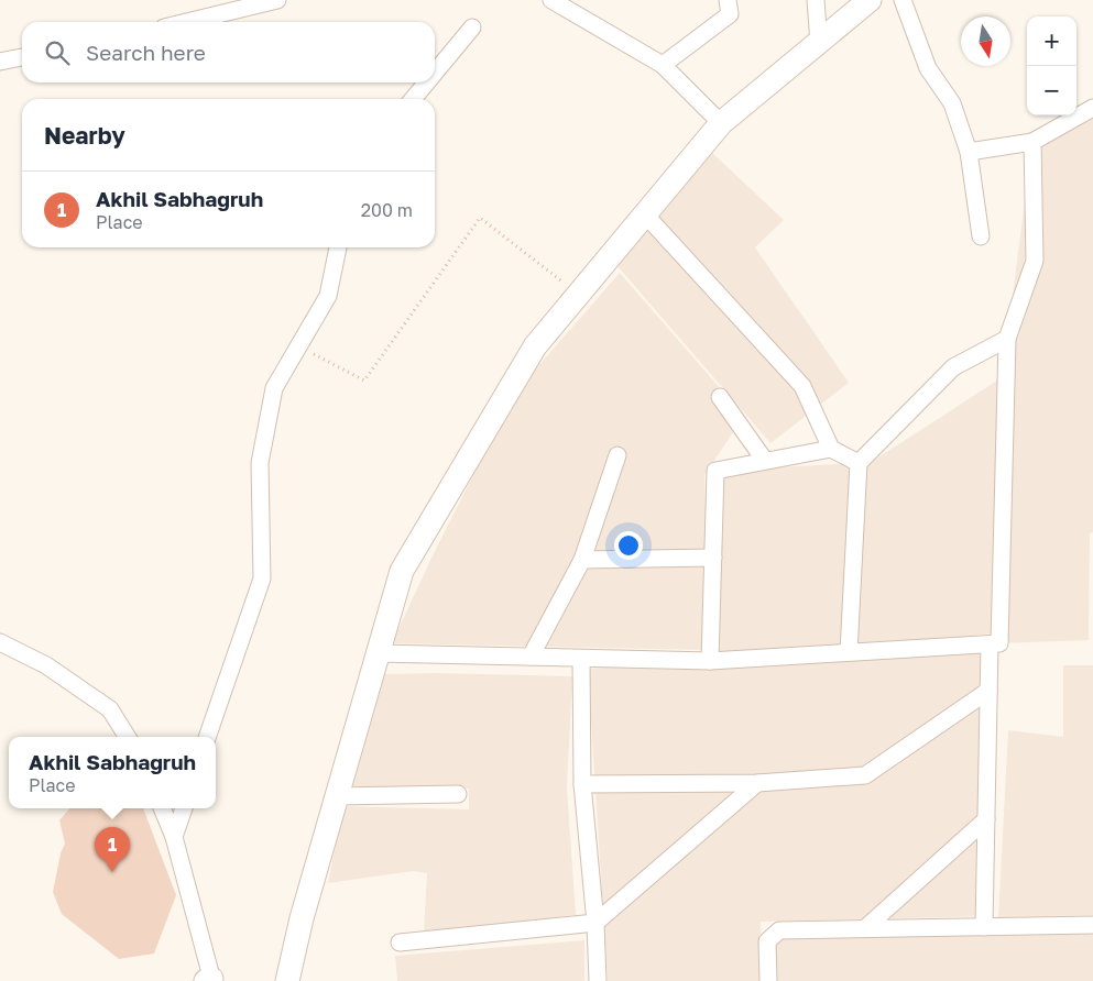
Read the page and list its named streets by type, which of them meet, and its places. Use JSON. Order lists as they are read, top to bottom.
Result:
{
  "north": "bottom",
  "page": {
    "map_buttons": ["+", "−"],
    "search": "Search here",
    "heading": "Nearby",
    "list": [
      {
        "mark": "1",
        "name": "Akhil Sabhagruh",
        "note": "Place",
        "value": "200 m"
      }
    ],
    "popup": ["Akhil Sabhagruh", "Place"],
    "pins": "1"
  }
}
